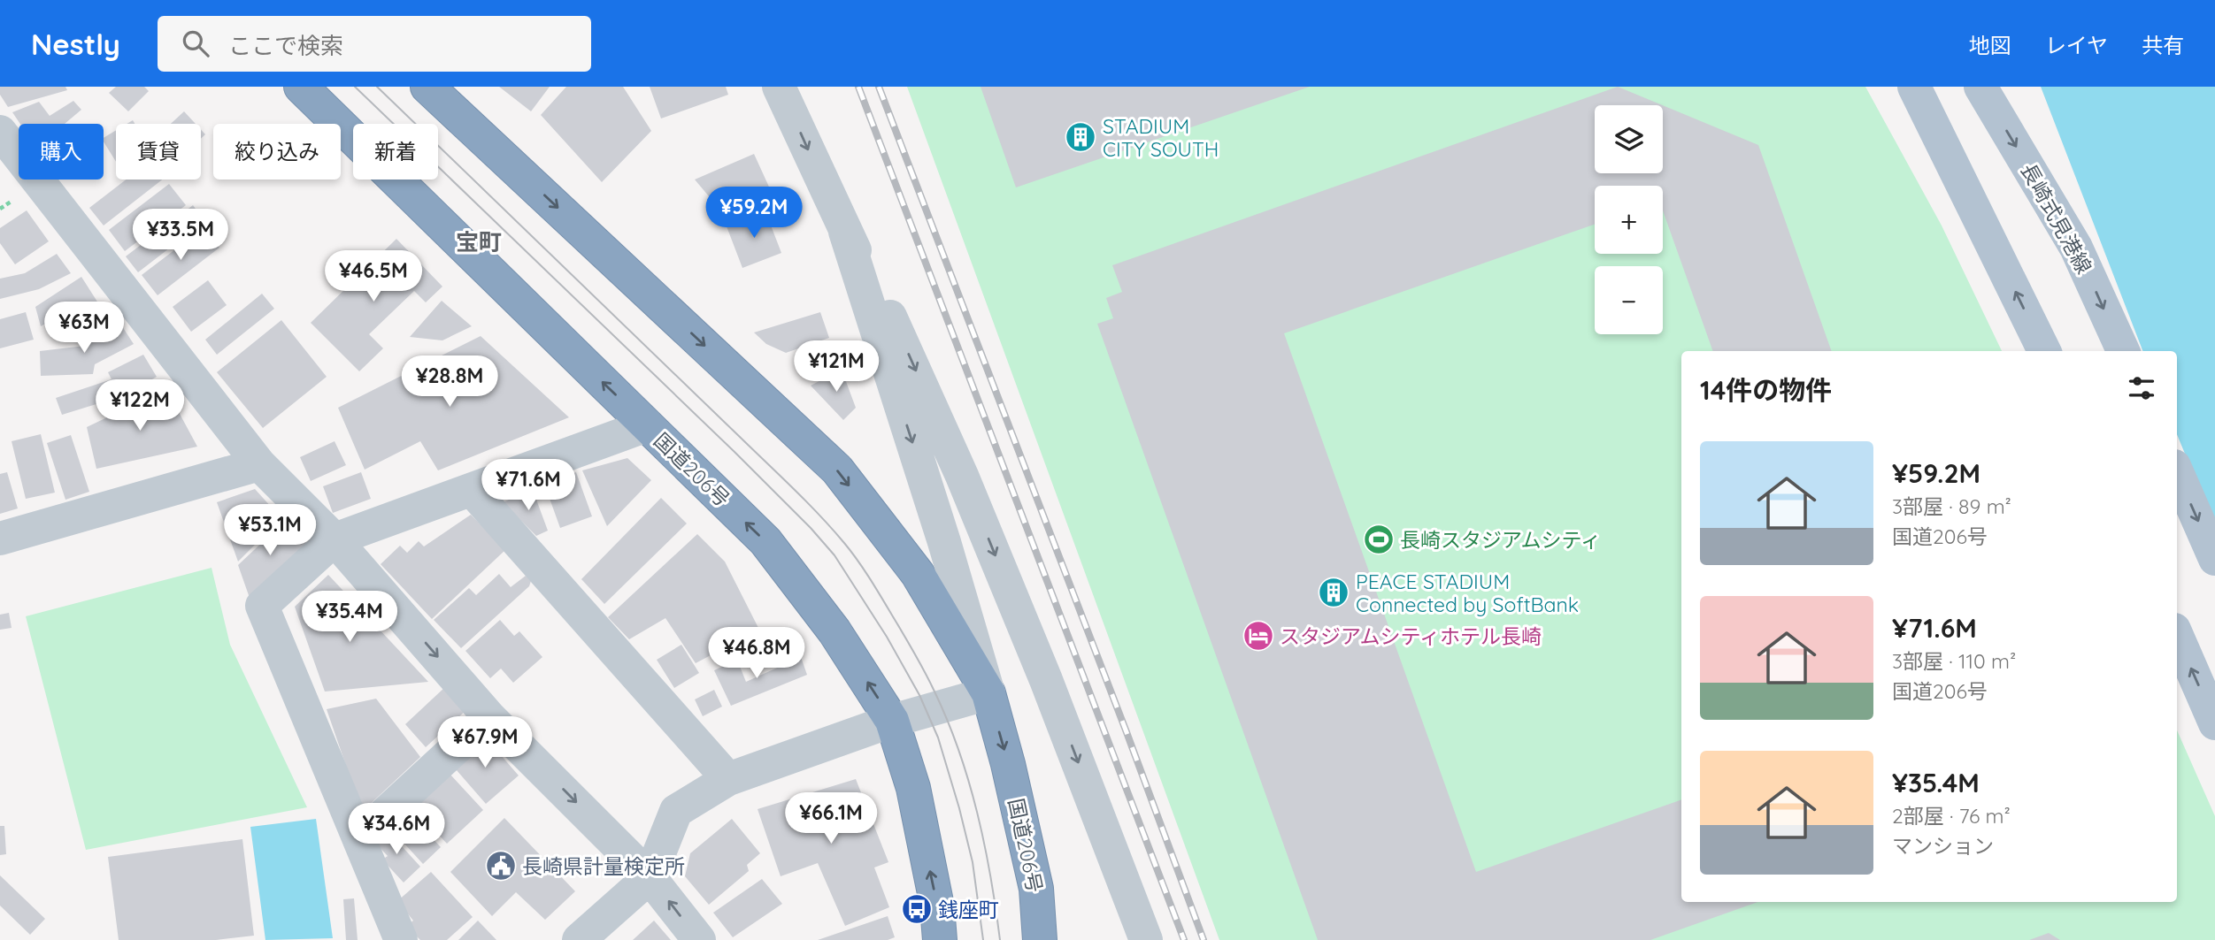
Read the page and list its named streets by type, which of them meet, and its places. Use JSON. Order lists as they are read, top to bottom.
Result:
{
  "streets": {
    "highway": ["国道206号"],
    "main road": ["長崎式見港線"]
  },
  "districts": ["宝町"],
  "places": {
    "building": ["STADIUM CITY SOUTH", "PEACE STADIUM Connected by SoftBank"],
    "sports": ["長崎スタジアムシティ"],
    "hotel": ["スタジアムシティホテル長崎"],
    "public building": ["長崎県計量検定所"],
    "bus stop": ["銭座町"]
  },
  "page": {
    "header": "Nestly",
    "search": "ここで検索",
    "nav": ["地図", "レイヤ", "共有"],
    "map_buttons": ["+", "−"],
    "chip": [
      "購入",
      "賃貸",
      "絞り込み",
      "新着"
    ],
    "price": [
      "¥59.2M",
      "¥33.5M",
      "¥46.5M",
      "¥63M",
      "¥121M",
      "¥28.8M",
      "¥122M",
      "¥71.6M",
      "¥53.1M",
      "¥35.4M",
      "¥46.8M",
      "¥67.9M",
      "¥66.1M",
      "¥34.6M"
    ],
    "heading": "14件の物件",
    "list": [
      {
        "name": "¥59.2M",
        "note": "3部屋 · 89 m² · 国道206号"
      },
      {
        "name": "¥71.6M",
        "note": "3部屋 · 110 m² · 国道206号"
      },
      {
        "name": "¥35.4M",
        "note": "2部屋 · 76 m² · マンション"
      }
    ]
  }
}
